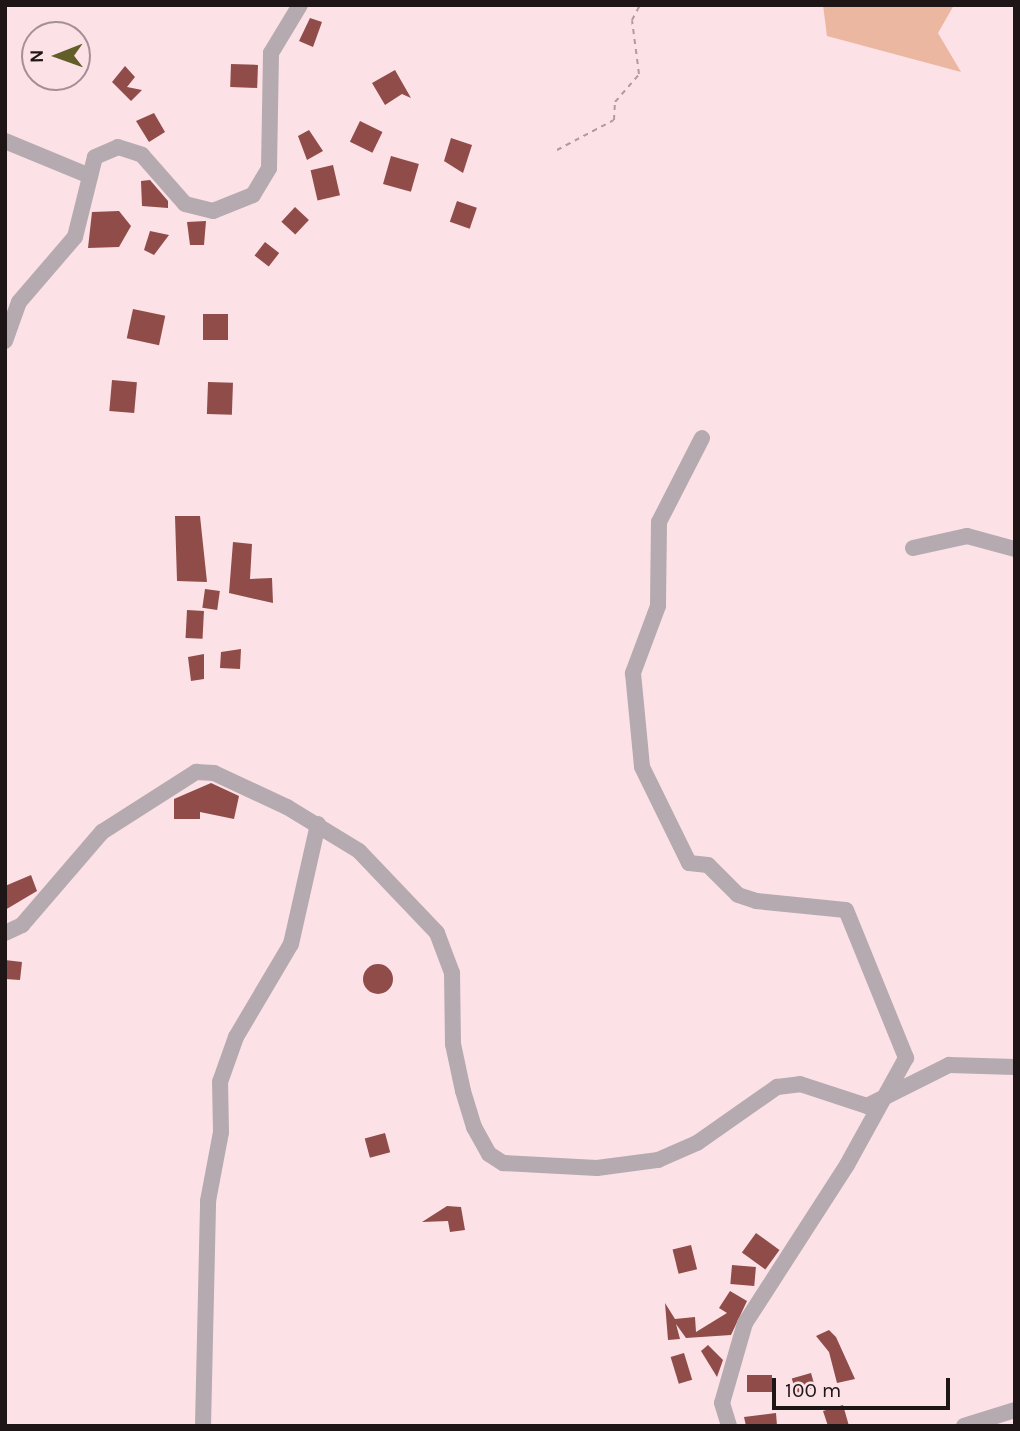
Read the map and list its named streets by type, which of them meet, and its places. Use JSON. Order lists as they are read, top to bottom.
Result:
{
  "scale_bar": "100 m",
  "north": "left"
}
